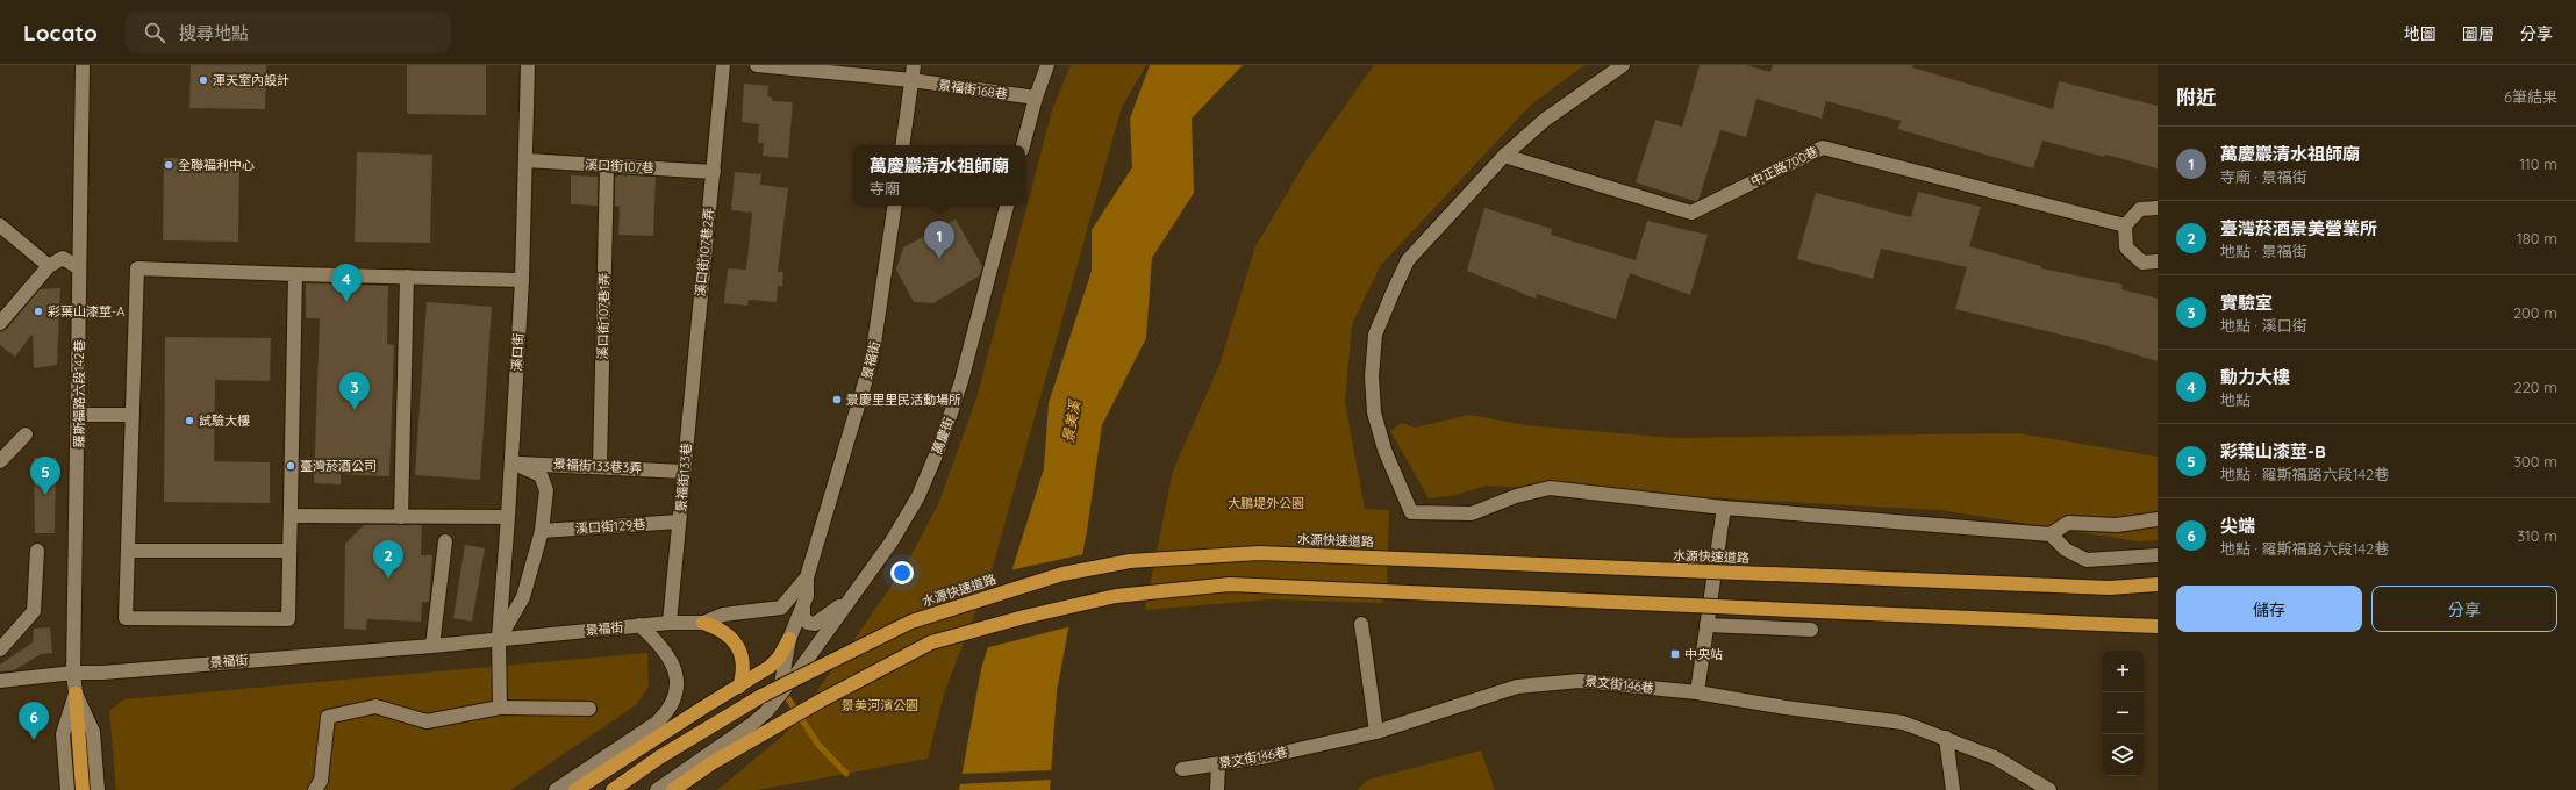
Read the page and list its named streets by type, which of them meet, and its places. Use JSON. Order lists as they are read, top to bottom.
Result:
{
  "streets": {
    "highway": ["水源快速道路"],
    "street": [
      "景福街168巷",
      "溪口街107巷",
      "中正路700巷",
      "溪口街107巷2弄",
      "溪口街107巷1弄",
      "溪口街",
      "景福街",
      "羅斯福路六段142巷",
      "萬慶街",
      "景福街133巷3弄",
      "景福街133巷",
      "溪口街129巷",
      "景文街146巷"
    ]
  },
  "crossings": [
    ["溪口街107巷", "溪口街107巷2弄"],
    ["溪口街107巷", "溪口街107巷1弄"],
    ["溪口街107巷", "溪口街"],
    ["溪口街107巷2弄", "景福街133巷"],
    ["溪口街107巷1弄", "景福街133巷3弄"],
    ["溪口街", "景福街"],
    ["溪口街", "景福街133巷3弄"],
    ["景福街", "羅斯福路六段142巷"],
    ["景福街", "景福街133巷"],
    ["景福街133巷3弄", "景福街133巷"],
    ["景福街133巷", "溪口街129巷"]
  ],
  "water": ["景美溪"],
  "parks": ["大鵬堤外公園", "景美河濱公園"],
  "places": {
    "other": [
      "渾天室內設計",
      "全聯福利中心",
      "彩葉山漆莖-A",
      "景慶里里民活動場所",
      "試驗大樓",
      "臺灣菸酒公司"
    ],
    "transit": ["中央站"]
  },
  "page": {
    "header": "Locato",
    "search": "搜尋地點",
    "nav": ["地圖", "圖層", "分享"],
    "heading": ["附近", "6筆結果"],
    "list": [
      {
        "mark": "1",
        "name": "萬慶巖清水祖師廟",
        "note": "寺廟 · 景福街",
        "value": "110 m"
      },
      {
        "mark": "2",
        "name": "臺灣菸酒景美營業所",
        "note": "地點 · 景福街",
        "value": "180 m"
      },
      {
        "mark": "3",
        "name": "實驗室",
        "note": "地點 · 溪口街",
        "value": "200 m"
      },
      {
        "mark": "4",
        "name": "動力大樓",
        "note": "地點",
        "value": "220 m"
      },
      {
        "mark": "5",
        "name": "彩葉山漆莖-B",
        "note": "地點 · 羅斯福路六段142巷",
        "value": "300 m"
      },
      {
        "mark": "6",
        "name": "尖端",
        "note": "地點 · 羅斯福路六段142巷",
        "value": "310 m"
      }
    ],
    "popup": ["萬慶巖清水祖師廟", "寺廟"],
    "pins": [
      "1",
      "4",
      "3",
      "5",
      "2",
      "6"
    ],
    "buttons": ["儲存", "分享"],
    "map_buttons": ["+", "−"]
  }
}
